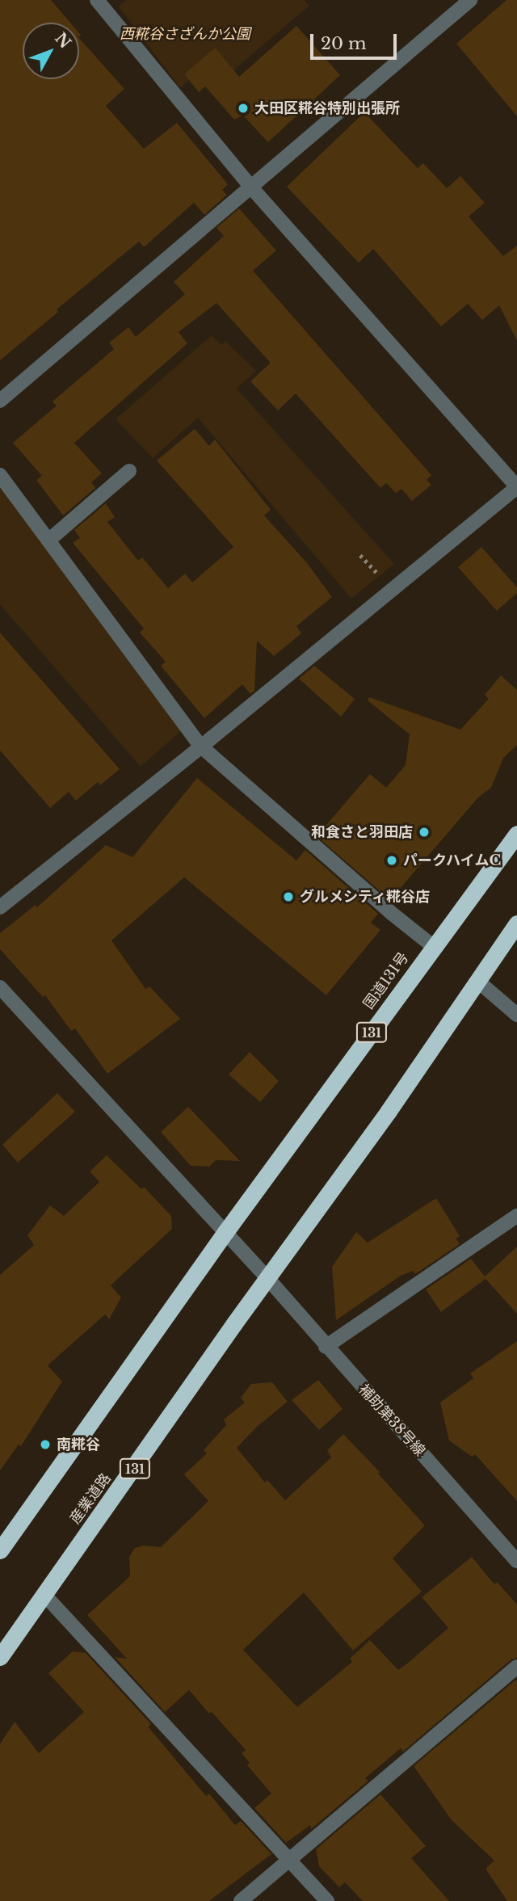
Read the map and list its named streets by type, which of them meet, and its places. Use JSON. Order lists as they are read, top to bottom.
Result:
{
  "streets": {
    "highway": ["国道131号", "131", "産業道路"],
    "street": ["補助第38号線"]
  },
  "crossings": [
    ["国道131号", "131"],
    ["国道131号", "補助第38号線"],
    ["131", "補助第38号線"],
    ["131", "産業道路"],
    ["補助第38号線", "産業道路"]
  ],
  "parks": ["西糀谷さざんか公園"],
  "places": [
    "大田区糀谷特別出張所",
    "和食さと羽田店",
    "パークハイムC",
    "グルメシティ糀谷店",
    "南糀谷"
  ],
  "scale_bar": "20 m",
  "north": "top right"
}
